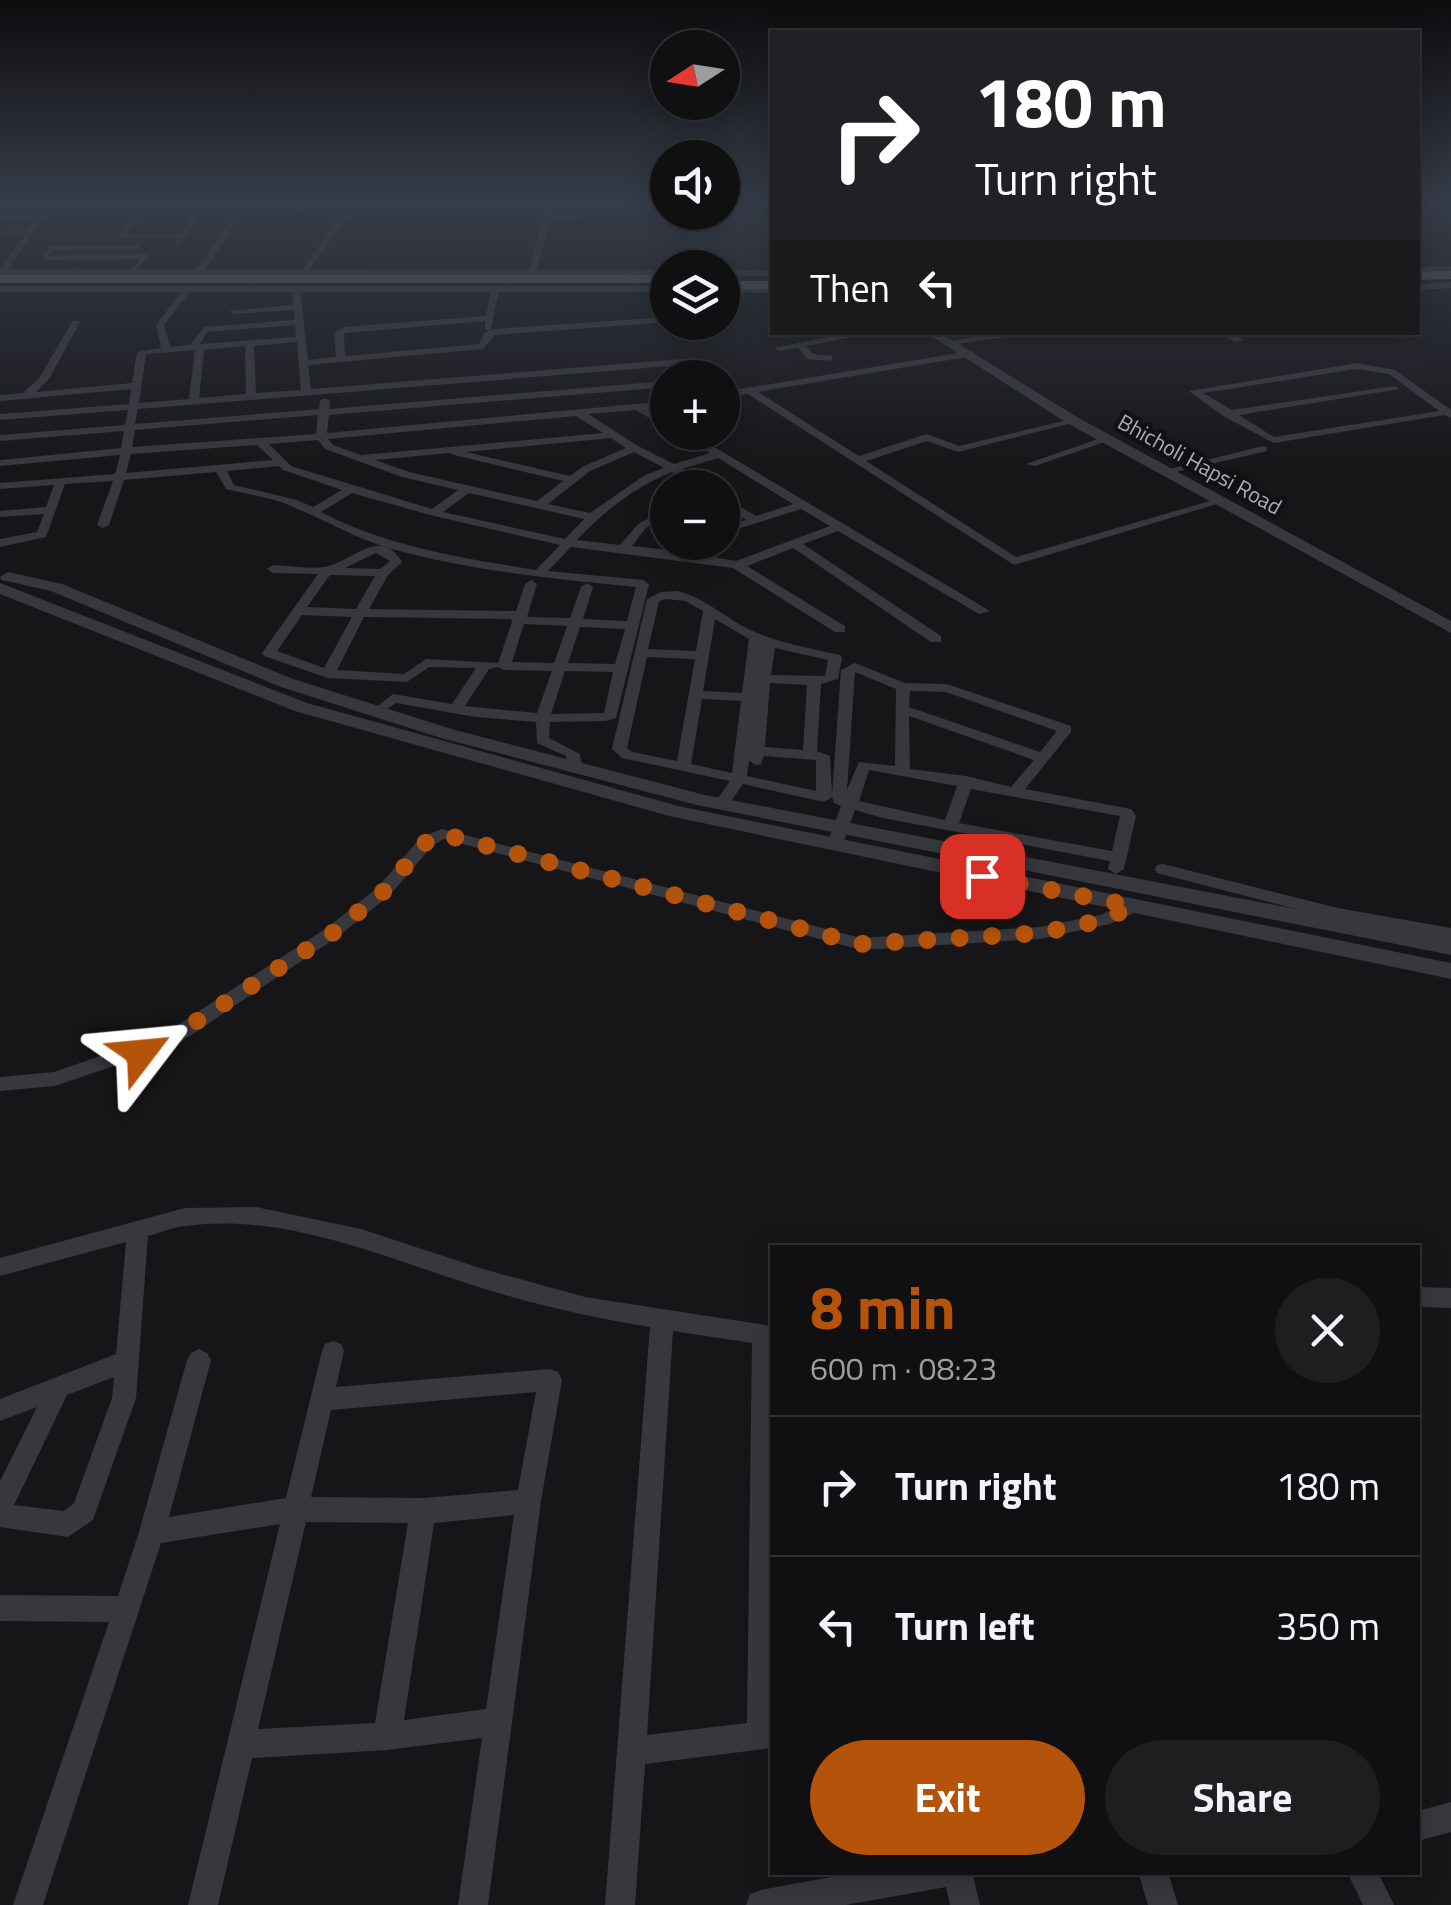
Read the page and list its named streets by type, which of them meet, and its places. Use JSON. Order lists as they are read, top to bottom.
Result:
{
  "streets": {
    "street": ["Bhicholi Hapsi Road"]
  },
  "north": "left",
  "page": {
    "map_buttons": ["+", "−"],
    "turn": ["180 m", "Turn right"],
    "then": "Then",
    "heading": ["8 min", "600 m · 08:23"],
    "list": [
      {
        "name": "Turn right",
        "value": "180 m"
      },
      {
        "name": "Turn left",
        "value": "350 m"
      }
    ],
    "buttons": ["Exit", "Share"]
  }
}
